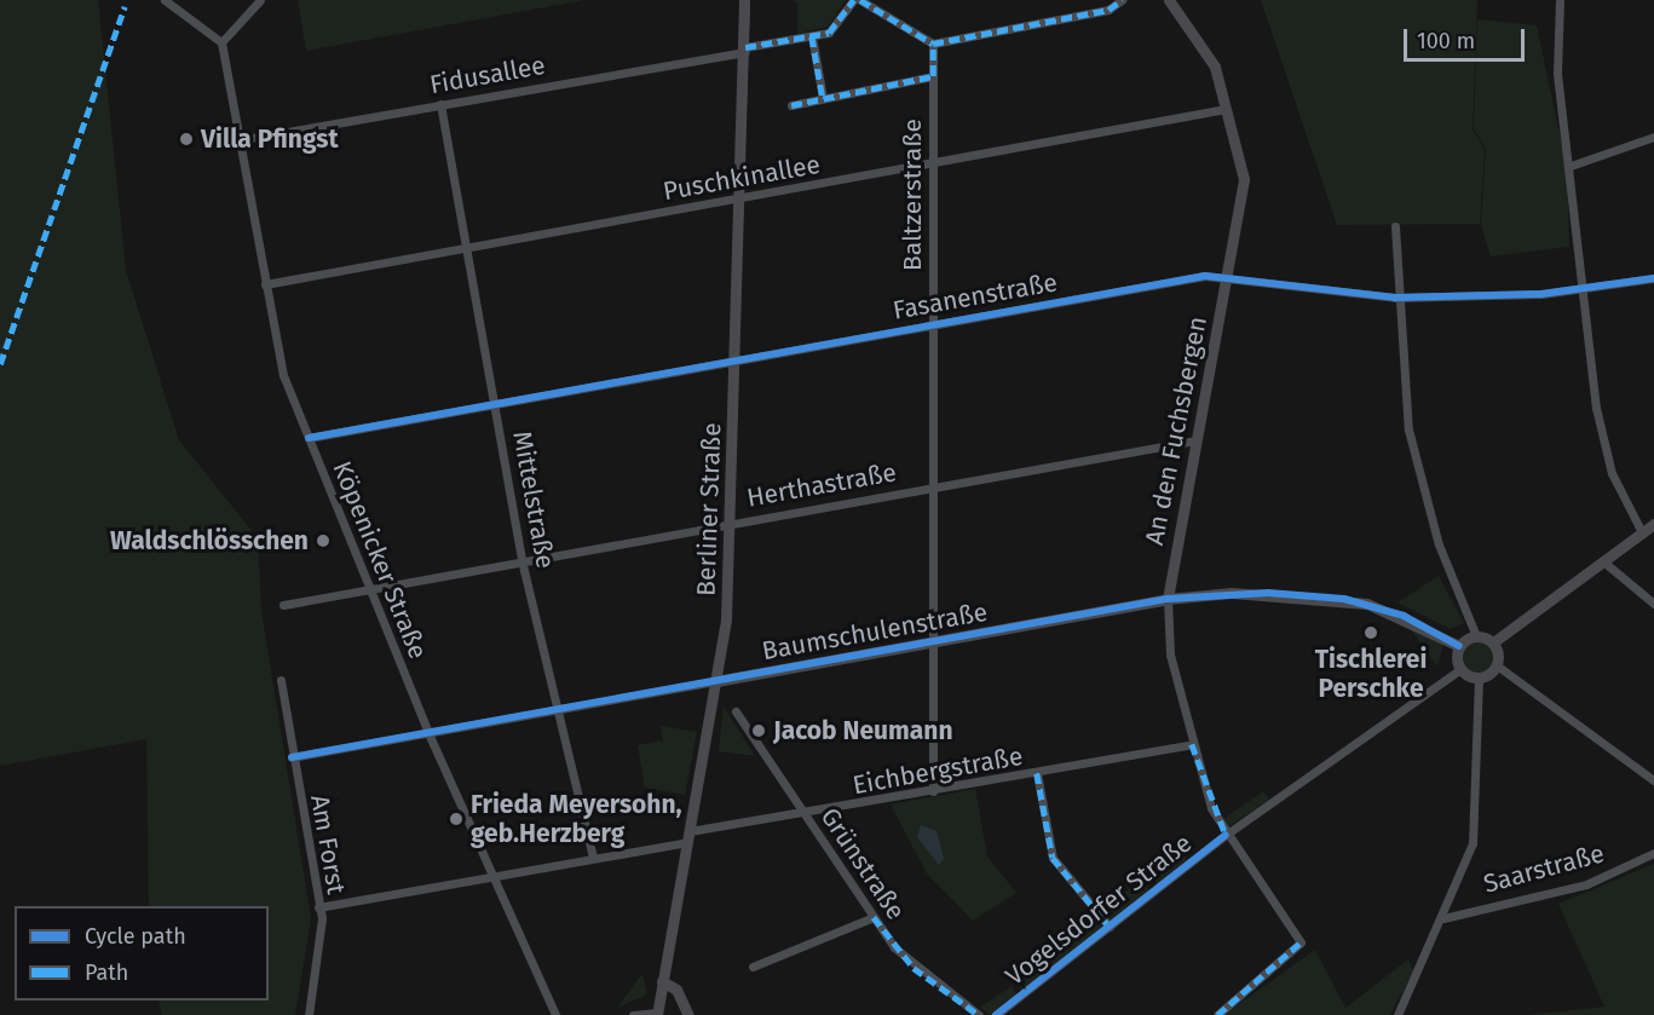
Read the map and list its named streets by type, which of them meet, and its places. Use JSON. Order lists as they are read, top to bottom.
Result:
{
  "streets": {
    "street": [
      "Fidusallee",
      "Puschkinallee",
      "Baltzerstraße",
      "Fasanenstraße",
      "An den Fuchsbergen",
      "Herthastraße",
      "Mittelstraße",
      "Berliner Straße",
      "Köpenicker Straße",
      "Baumschulenstraße",
      "Eichbergstraße",
      "Am Forst",
      "Grünstraße",
      "Saarstraße",
      "Vogelsdorfer Straße"
    ]
  },
  "crossings": [
    ["Fidusallee", "Mittelstraße"],
    ["Fidusallee", "Berliner Straße"],
    ["Fidusallee", "Köpenicker Straße"],
    ["Puschkinallee", "Baltzerstraße"],
    ["Puschkinallee", "An den Fuchsbergen"],
    ["Puschkinallee", "Mittelstraße"],
    ["Puschkinallee", "Berliner Straße"],
    ["Puschkinallee", "Köpenicker Straße"],
    ["Baltzerstraße", "Fasanenstraße"],
    ["Baltzerstraße", "Herthastraße"],
    ["Baltzerstraße", "Baumschulenstraße"],
    ["Baltzerstraße", "Eichbergstraße"],
    ["Fasanenstraße", "An den Fuchsbergen"],
    ["Fasanenstraße", "Mittelstraße"],
    ["Fasanenstraße", "Berliner Straße"],
    ["Fasanenstraße", "Köpenicker Straße"],
    ["An den Fuchsbergen", "Herthastraße"],
    ["An den Fuchsbergen", "Baumschulenstraße"],
    ["An den Fuchsbergen", "Eichbergstraße"],
    ["An den Fuchsbergen", "Vogelsdorfer Straße"],
    ["Herthastraße", "Mittelstraße"],
    ["Herthastraße", "Berliner Straße"],
    ["Herthastraße", "Köpenicker Straße"],
    ["Mittelstraße", "Baumschulenstraße"],
    ["Mittelstraße", "Eichbergstraße"],
    ["Berliner Straße", "Baumschulenstraße"],
    ["Berliner Straße", "Eichbergstraße"],
    ["Köpenicker Straße", "Baumschulenstraße"],
    ["Köpenicker Straße", "Eichbergstraße"],
    ["Baumschulenstraße", "Am Forst"],
    ["Baumschulenstraße", "Vogelsdorfer Straße"],
    ["Eichbergstraße", "Am Forst"],
    ["Eichbergstraße", "Grünstraße"]
  ],
  "places": [
    "Villa Pfingst",
    "Waldschlösschen",
    "Tischlerei Perschke",
    "Jacob Neumann",
    "Frieda Meyersohn, geb.Herzberg"
  ],
  "legend": ["Cycle path", "Path"],
  "scale_bar": "100 m"
}
